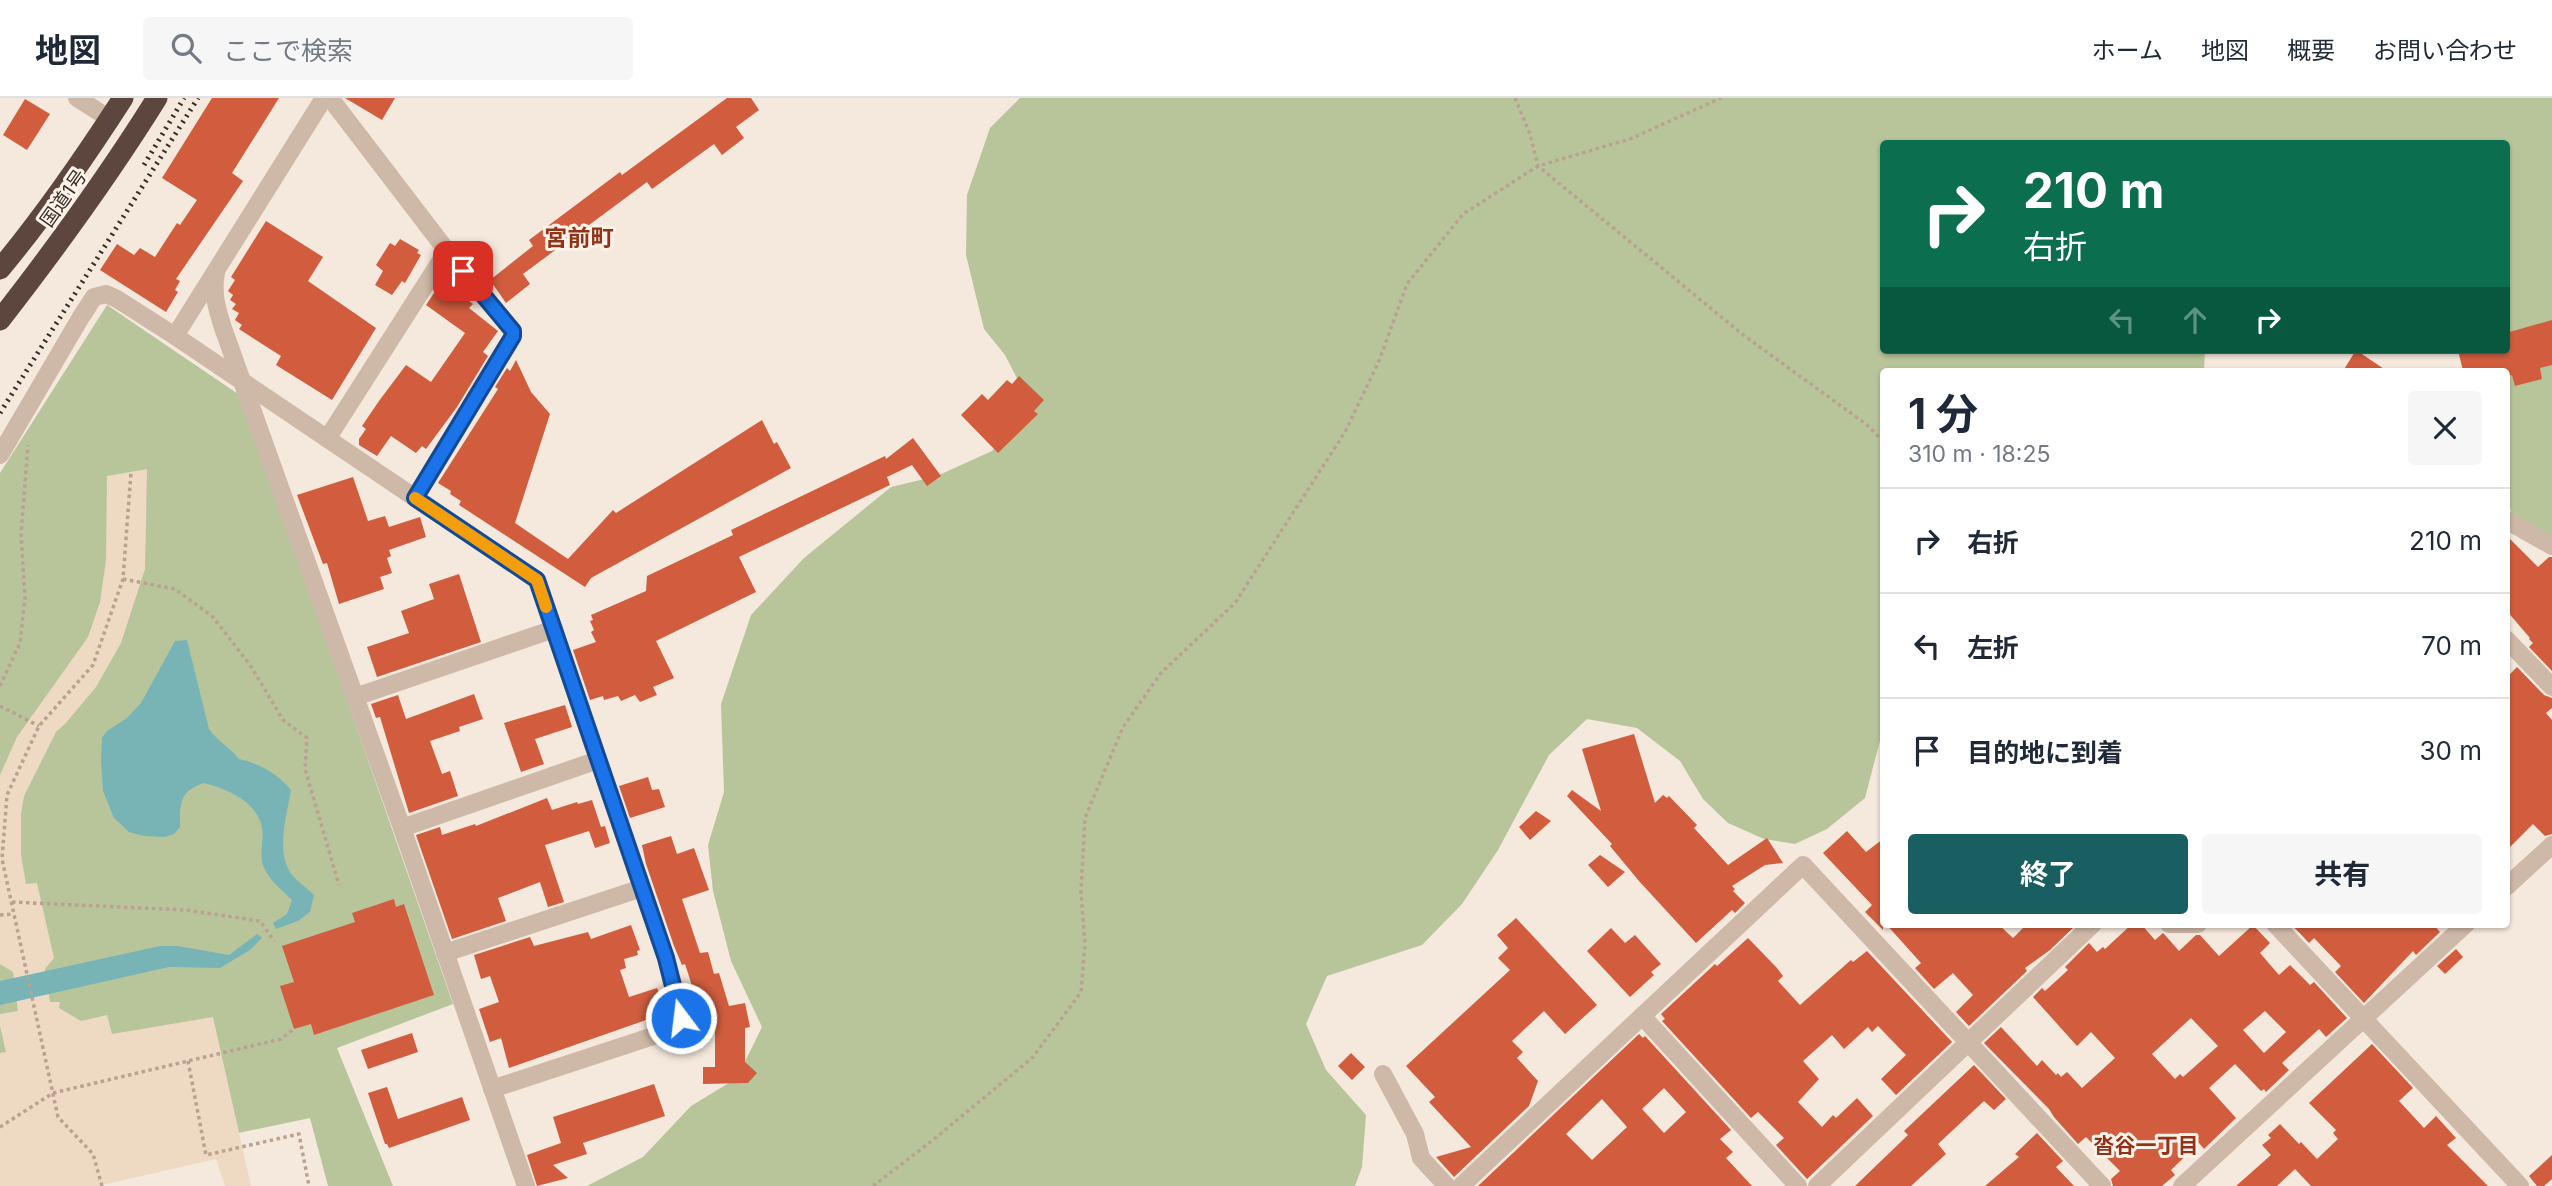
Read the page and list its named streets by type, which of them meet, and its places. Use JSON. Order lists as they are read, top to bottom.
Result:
{
  "streets": {
    "highway": ["国道1号"]
  },
  "districts": ["宮前町", "沓谷一丁目"],
  "page": {
    "header": "地図",
    "search": "ここで検索",
    "nav": [
      "ホーム",
      "地図",
      "概要",
      "お問い合わせ"
    ],
    "turn": ["210 m", "右折"],
    "heading": ["1 分", "310 m · 18:25"],
    "list": [
      {
        "name": "右折",
        "value": "210 m"
      },
      {
        "name": "左折",
        "value": "70 m"
      },
      {
        "name": "目的地に到着",
        "value": "30 m"
      }
    ],
    "buttons": ["終了", "共有"]
  }
}
